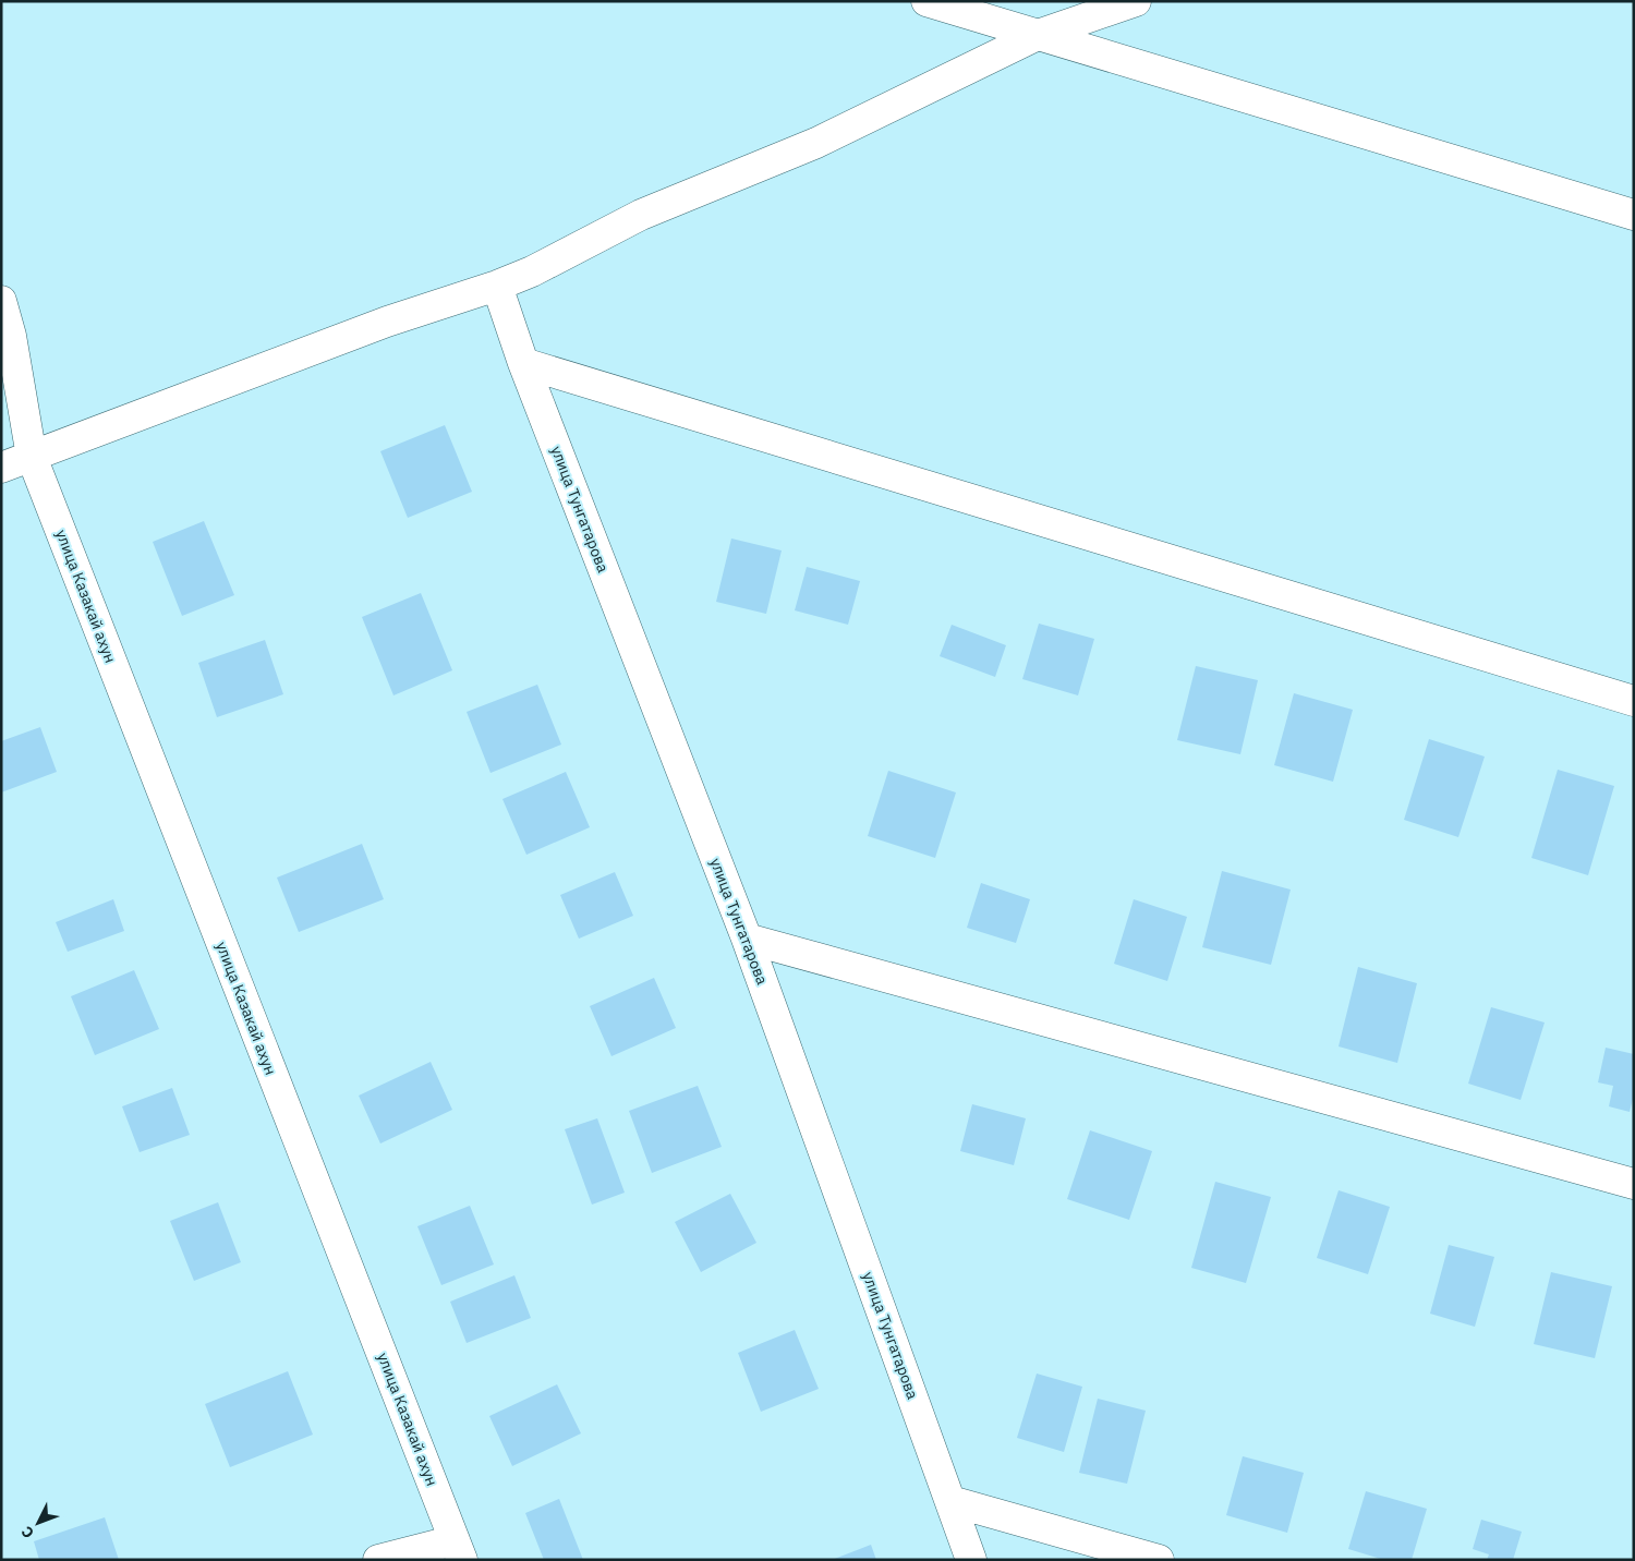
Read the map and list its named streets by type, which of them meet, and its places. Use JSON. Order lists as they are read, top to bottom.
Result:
{
  "streets": {
    "street": ["улица Тунгатарова", "улица Казакай ахун"]
  },
  "north": "bottom left"
}
